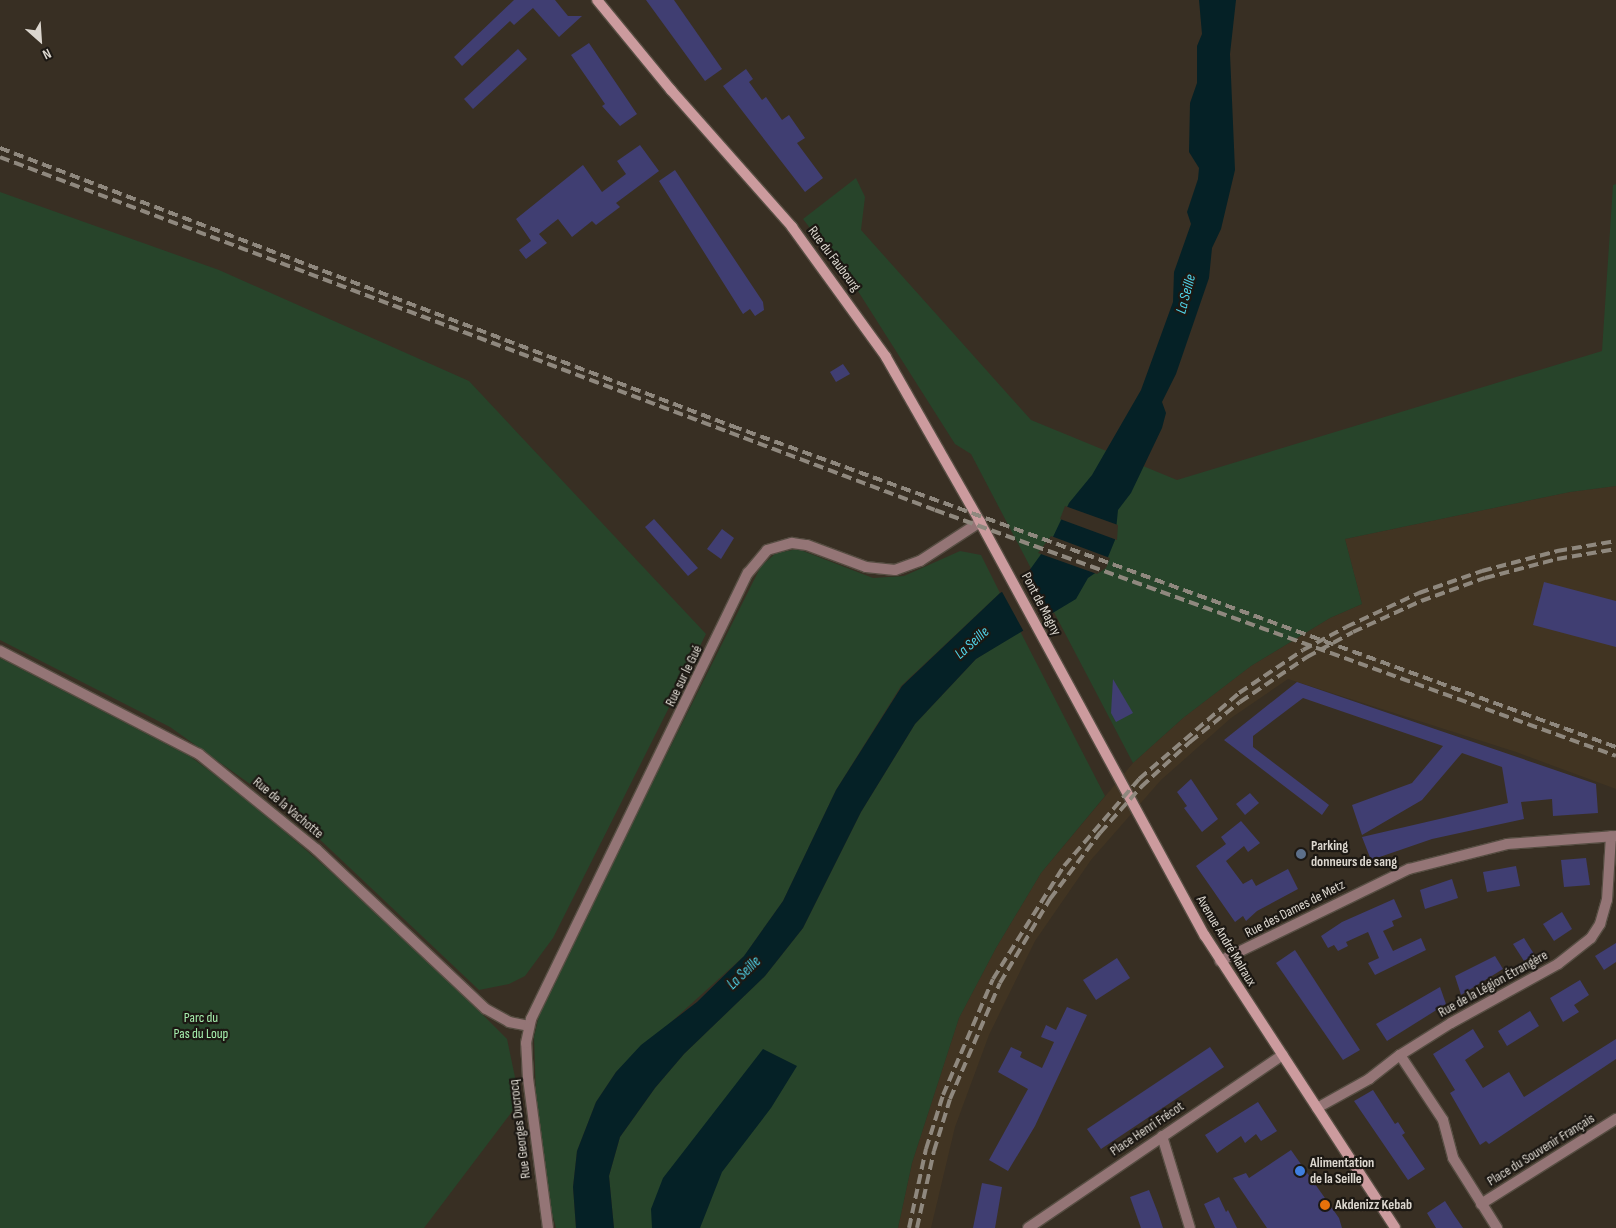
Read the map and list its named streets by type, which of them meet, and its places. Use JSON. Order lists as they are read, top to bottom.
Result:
{
  "streets": {
    "main road": ["Rue du Faubourg", "Pont de Magny", "Avenue André Malraux"],
    "street": [
      "Rue sur le Gué",
      "Rue de la Vachotte",
      "Rue des Dames de Metz",
      "Rue de la Légion Étrangère",
      "Rue Georges Ducrocq",
      "Place Henri Frécot",
      "Place du Souvenir Français"
    ]
  },
  "crossings": [
    ["Rue du Faubourg", "Pont de Magny"],
    ["Rue du Faubourg", "Rue sur le Gué"],
    ["Pont de Magny", "Avenue André Malraux"],
    ["Rue sur le Gué", "Rue de la Vachotte"],
    ["Rue sur le Gué", "Rue Georges Ducrocq"],
    ["Rue de la Vachotte", "Rue Georges Ducrocq"],
    ["Rue des Dames de Metz", "Avenue André Malraux"],
    ["Rue des Dames de Metz", "Rue de la Légion Étrangère"],
    ["Avenue André Malraux", "Rue de la Légion Étrangère"],
    ["Avenue André Malraux", "Place Henri Frécot"]
  ],
  "water": ["La Seille"],
  "parks": ["Parc du Pas du Loup"],
  "places": ["Parking donneurs de sang", "Alimentation de la Seille", "Akdenizz Kebab"],
  "north": "bottom right"
}
